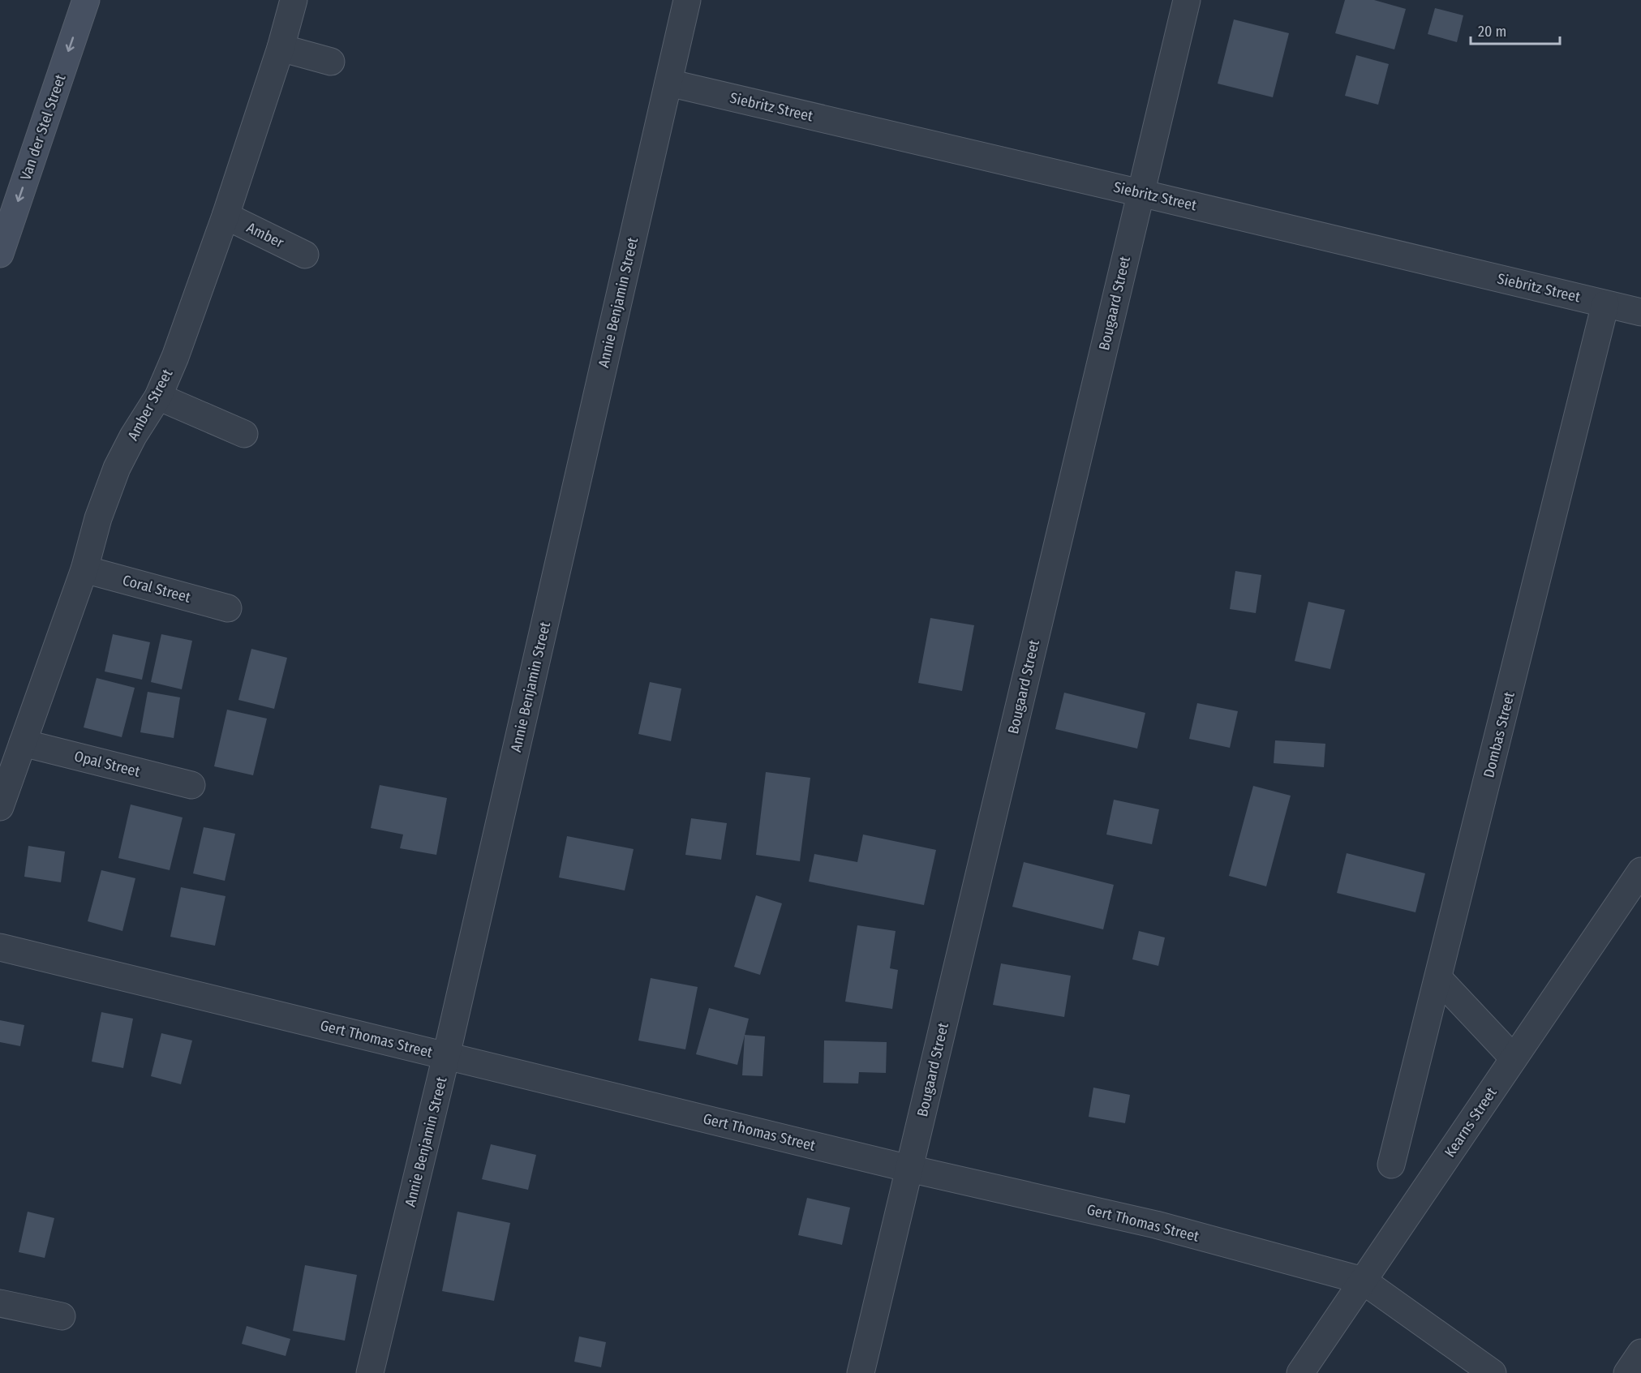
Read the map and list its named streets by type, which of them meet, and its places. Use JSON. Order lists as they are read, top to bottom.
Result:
{
  "streets": {
    "main road": ["Van der Stel Street"],
    "street": [
      "Siebritz Street",
      "Amber",
      "Annie Benjamin Street",
      "Bougaard Street",
      "Amber Street",
      "Coral Street",
      "Dombas Street",
      "Opal Street",
      "Gert Thomas Street",
      "Kearns Street"
    ]
  },
  "crossings": [
    ["Siebritz Street", "Annie Benjamin Street"],
    ["Siebritz Street", "Bougaard Street"],
    ["Siebritz Street", "Dombas Street"],
    ["Amber", "Amber Street"],
    ["Annie Benjamin Street", "Gert Thomas Street"],
    ["Bougaard Street", "Gert Thomas Street"],
    ["Amber Street", "Coral Street"],
    ["Amber Street", "Opal Street"],
    ["Gert Thomas Street", "Kearns Street"]
  ],
  "one_way": ["Van der Stel Street"],
  "scale_bar": "20 m"
}
